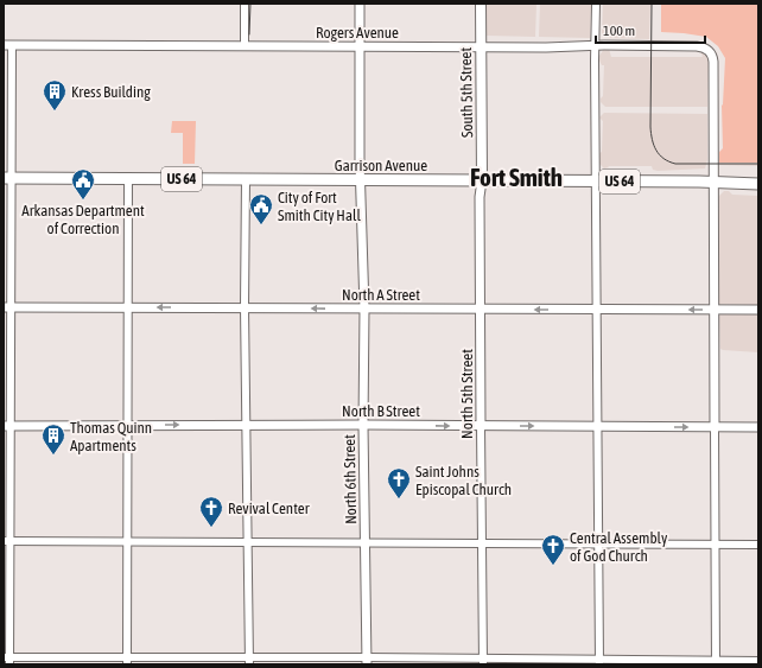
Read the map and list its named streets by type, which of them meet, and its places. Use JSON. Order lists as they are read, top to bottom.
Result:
{
  "streets": {
    "main road": ["South 5th Street", "Garrison Avenue", "US 64"],
    "street": [
      "Rogers Avenue",
      "North A Street",
      "North 5th Street",
      "North B Street",
      "North 6th Street"
    ]
  },
  "crossings": [
    ["Rogers Avenue", "South 5th Street"],
    ["Rogers Avenue", "Garrison Avenue"],
    ["Rogers Avenue", "North 6th Street"],
    ["South 5th Street", "Garrison Avenue"],
    ["South 5th Street", "North 5th Street"],
    ["Garrison Avenue", "North 5th Street"],
    ["Garrison Avenue", "North 6th Street"],
    ["North A Street", "North 5th Street"],
    ["North A Street", "North 6th Street"],
    ["North 5th Street", "North B Street"],
    ["North B Street", "North 6th Street"]
  ],
  "one_way": ["North A Street", "North B Street"],
  "districts": ["Fort Smith"],
  "places": {
    "building": ["Kress Building", "Thomas Quinn Apartments"],
    "public building": ["Arkansas Department of Correction", "City of Fort Smith City Hall"],
    "church": ["Saint Johns Episcopal Church", "Revival Center", "Central Assembly of God Church"]
  },
  "scale_bar": "100 m"
}
